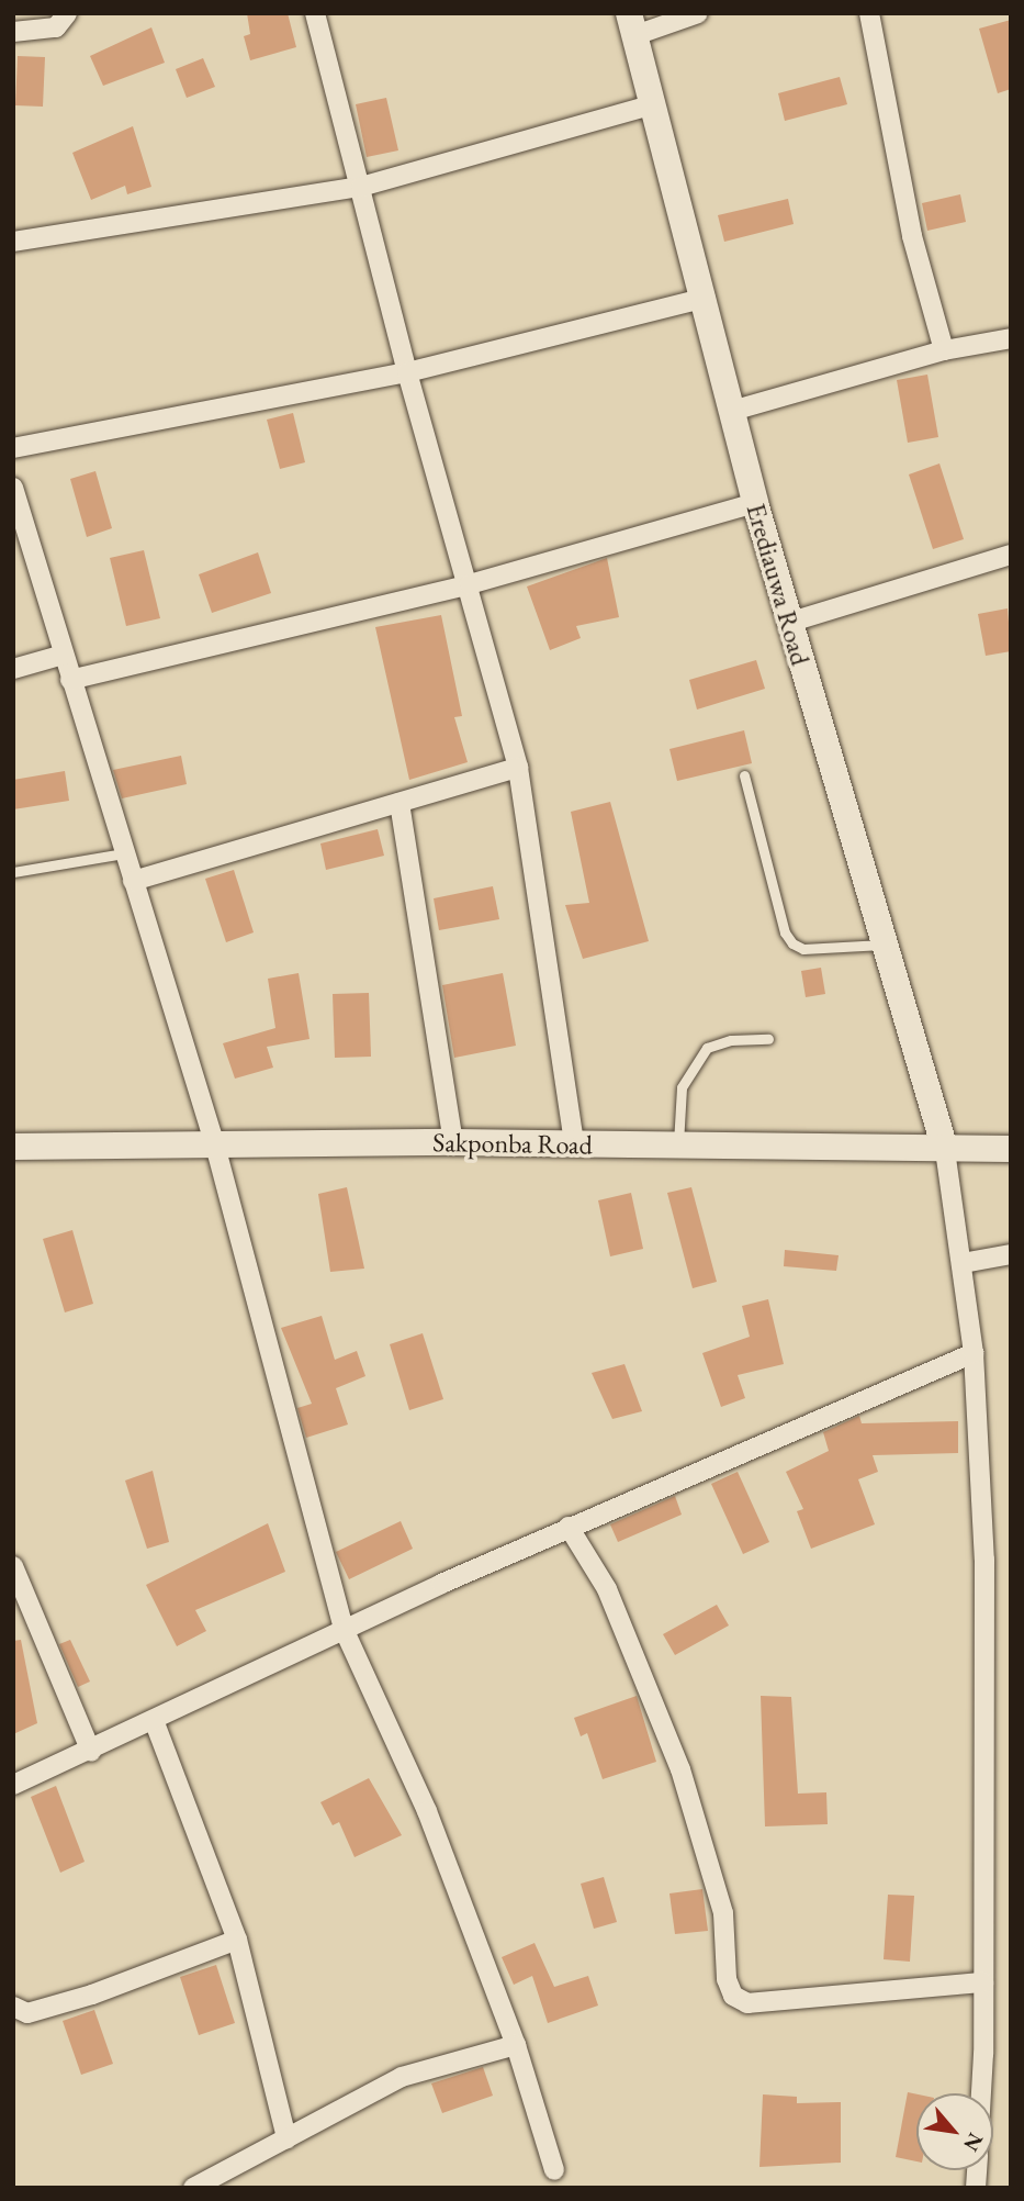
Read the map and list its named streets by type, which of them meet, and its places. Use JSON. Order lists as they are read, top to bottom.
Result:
{
  "streets": {
    "street": ["Erediauwa Road", "Sakponba Road"]
  },
  "crossings": [
    ["Erediauwa Road", "Sakponba Road"]
  ],
  "north": "bottom right"
}
